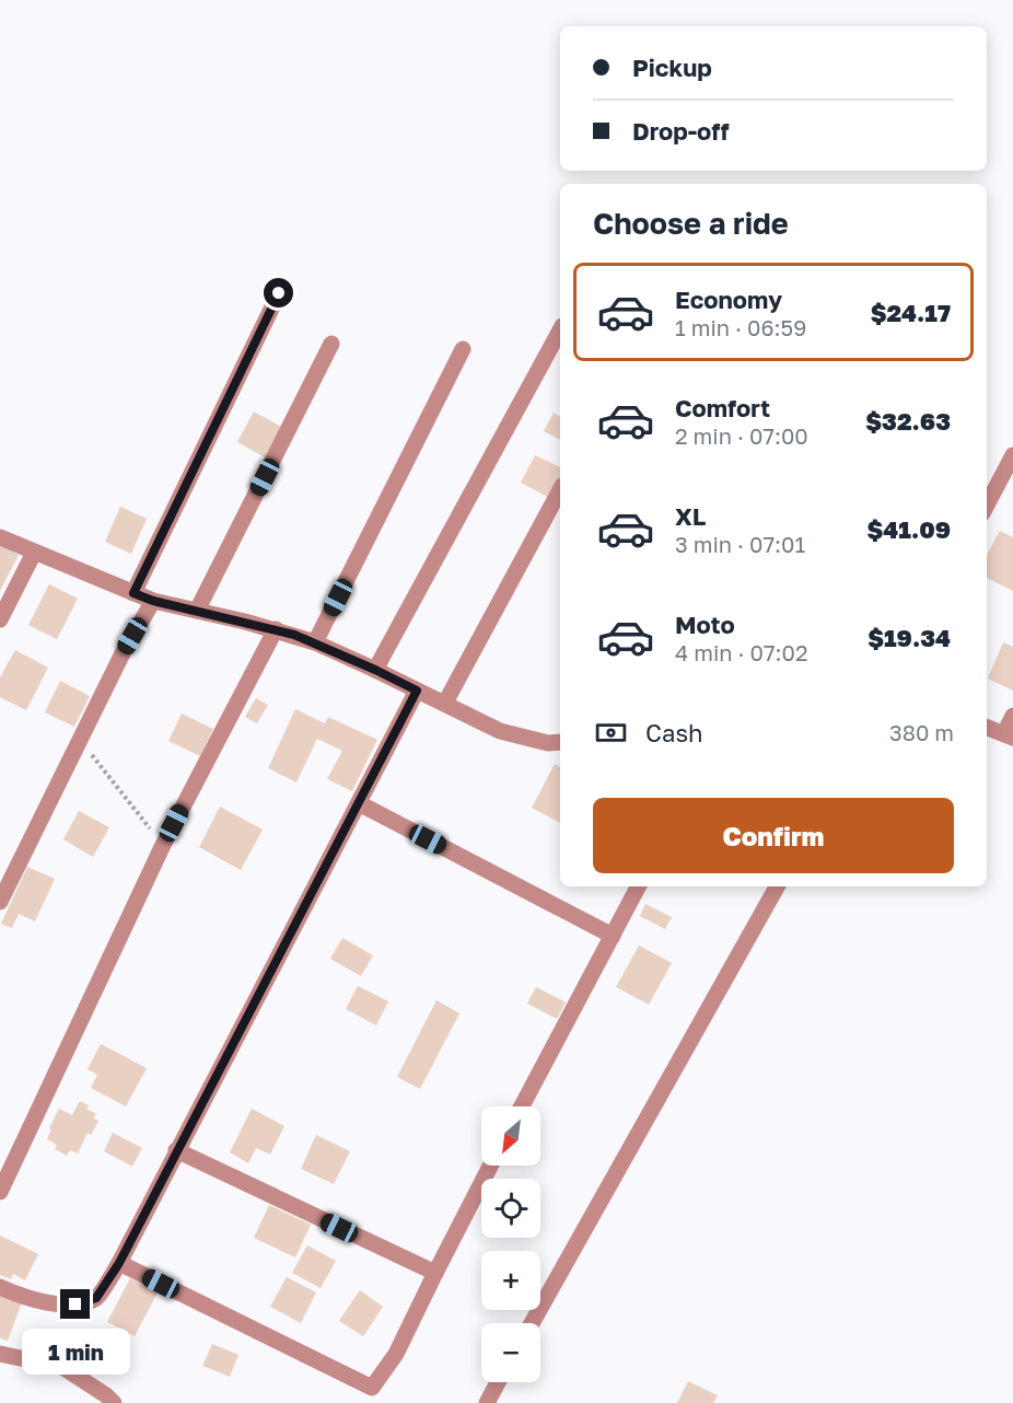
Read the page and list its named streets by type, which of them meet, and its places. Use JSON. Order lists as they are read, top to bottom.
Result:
{
  "north": "bottom left",
  "page": {
    "banner": ["Pickup", "Drop-off"],
    "heading": "Choose a ride",
    "list": [
      {
        "name": "Economy",
        "note": "1 min · 06:59",
        "value": "$24.17"
      },
      {
        "name": "Comfort",
        "note": "2 min · 07:00",
        "value": "$32.63"
      },
      {
        "name": "XL",
        "note": "3 min · 07:01",
        "value": "$41.09"
      },
      {
        "name": "Moto",
        "note": "4 min · 07:02",
        "value": "$19.34"
      }
    ],
    "pay": ["Cash", "380 m"],
    "buttons": "Confirm",
    "map_buttons": ["+", "−"],
    "bubble": "1 min"
  }
}
